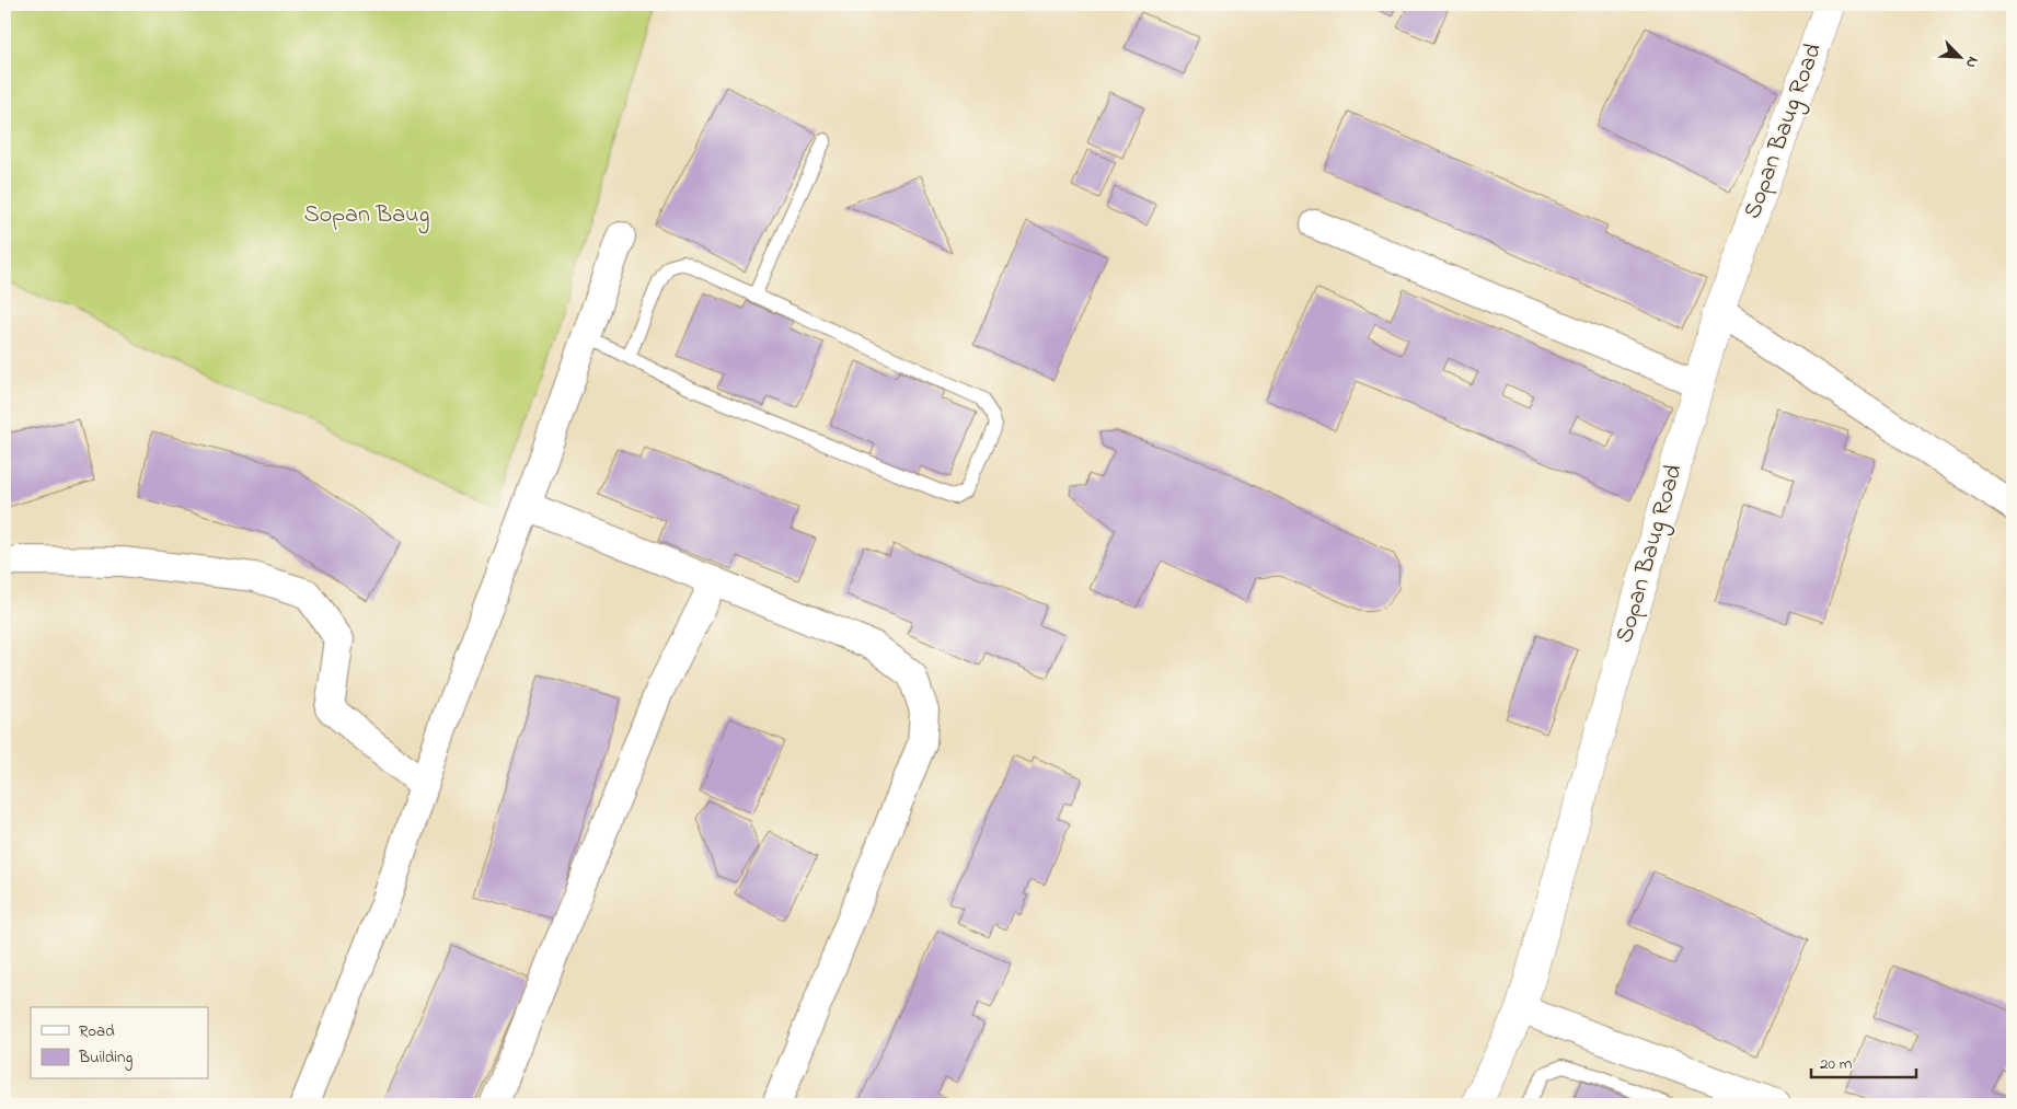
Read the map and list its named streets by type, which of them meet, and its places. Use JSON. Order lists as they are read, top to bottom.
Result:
{
  "streets": {
    "street": ["Sopan Baug Road"]
  },
  "parks": ["Sopan Baug"],
  "legend": ["Road", "Building"],
  "scale_bar": "20 m",
  "north": "bottom right"
}
